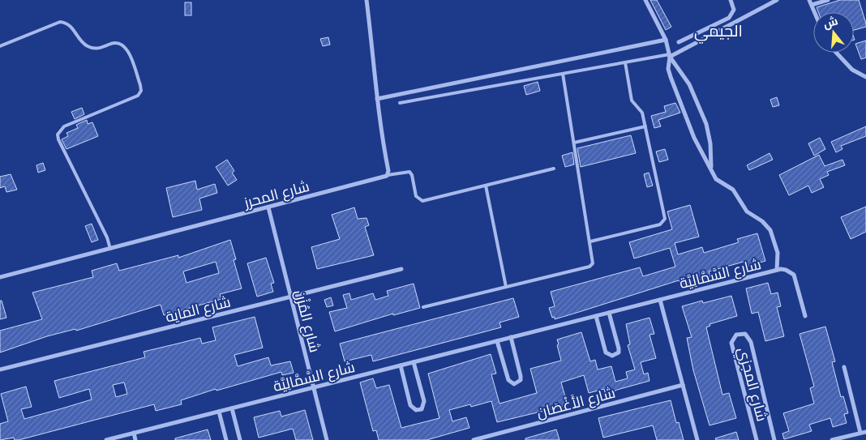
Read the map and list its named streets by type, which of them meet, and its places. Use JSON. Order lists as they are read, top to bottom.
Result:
{
  "streets": {
    "street": [
      "شارع المحرز",
      "شارع السَّمَّالِيَّة",
      "شارع الماية",
      "شارع المُزْن",
      "شارع المجزي",
      "شارع الأَغْصَان"
    ]
  },
  "crossings": [
    ["شارع المحرز", "شارع المُزْن"],
    ["شارع السَّمَّالِيَّة", "شارع المُزْن"],
    ["شارع الماية", "شارع المُزْن"]
  ],
  "districts": ["الجيمي"],
  "north": "top"
}
